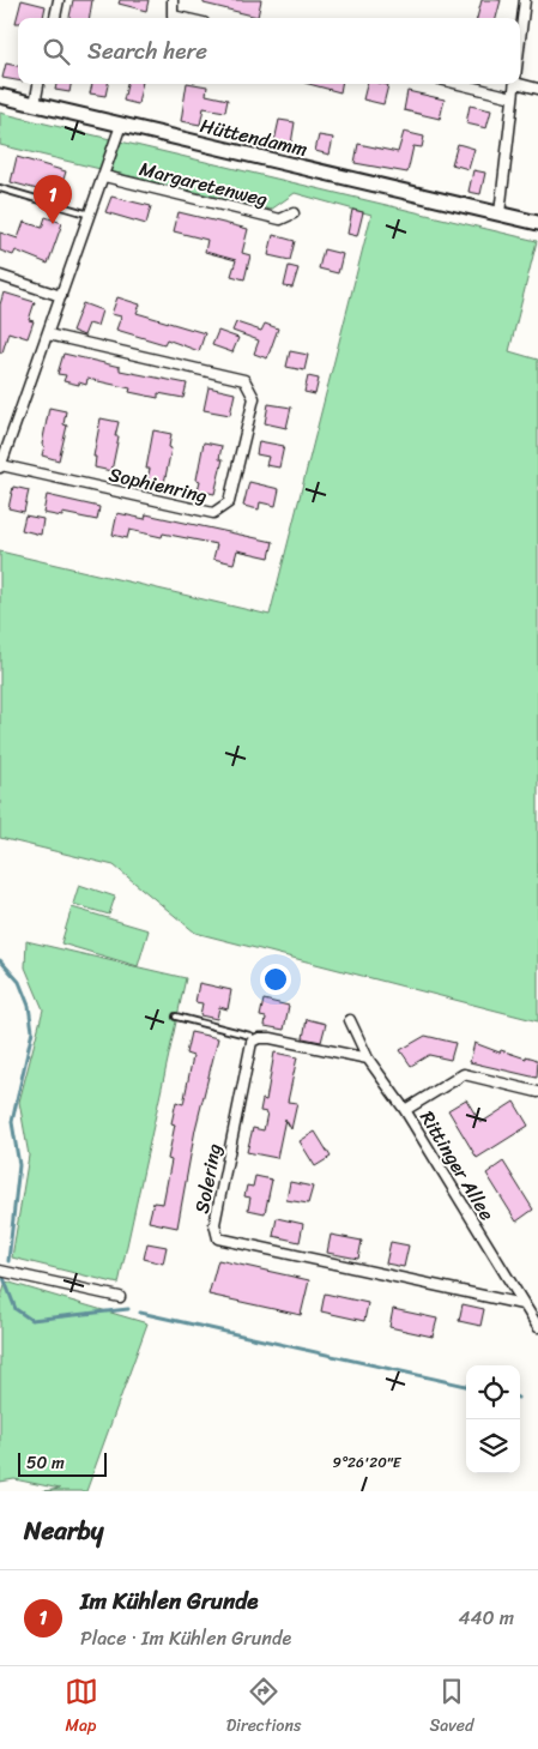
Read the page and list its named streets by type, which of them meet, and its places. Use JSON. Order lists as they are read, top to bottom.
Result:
{
  "streets": {
    "street": [
      "Hüttendamm",
      "Margaretenweg",
      "Sophienring",
      "Rittinger Allee",
      "Solering"
    ]
  },
  "crossings": [
    ["Rittinger Allee", "Solering"]
  ],
  "scale_bar": "50 m",
  "page": {
    "search": "Search here",
    "pins": "1",
    "scale": "50 m",
    "heading": "Nearby",
    "list": [
      {
        "mark": "1",
        "name": "Im Kühlen Grunde",
        "note": "Place · Im Kühlen Grunde",
        "value": "440 m"
      }
    ],
    "nav": ["Map", "Directions", "Saved"]
  },
  "coordinates": ["9°26'20\"E"]
}
